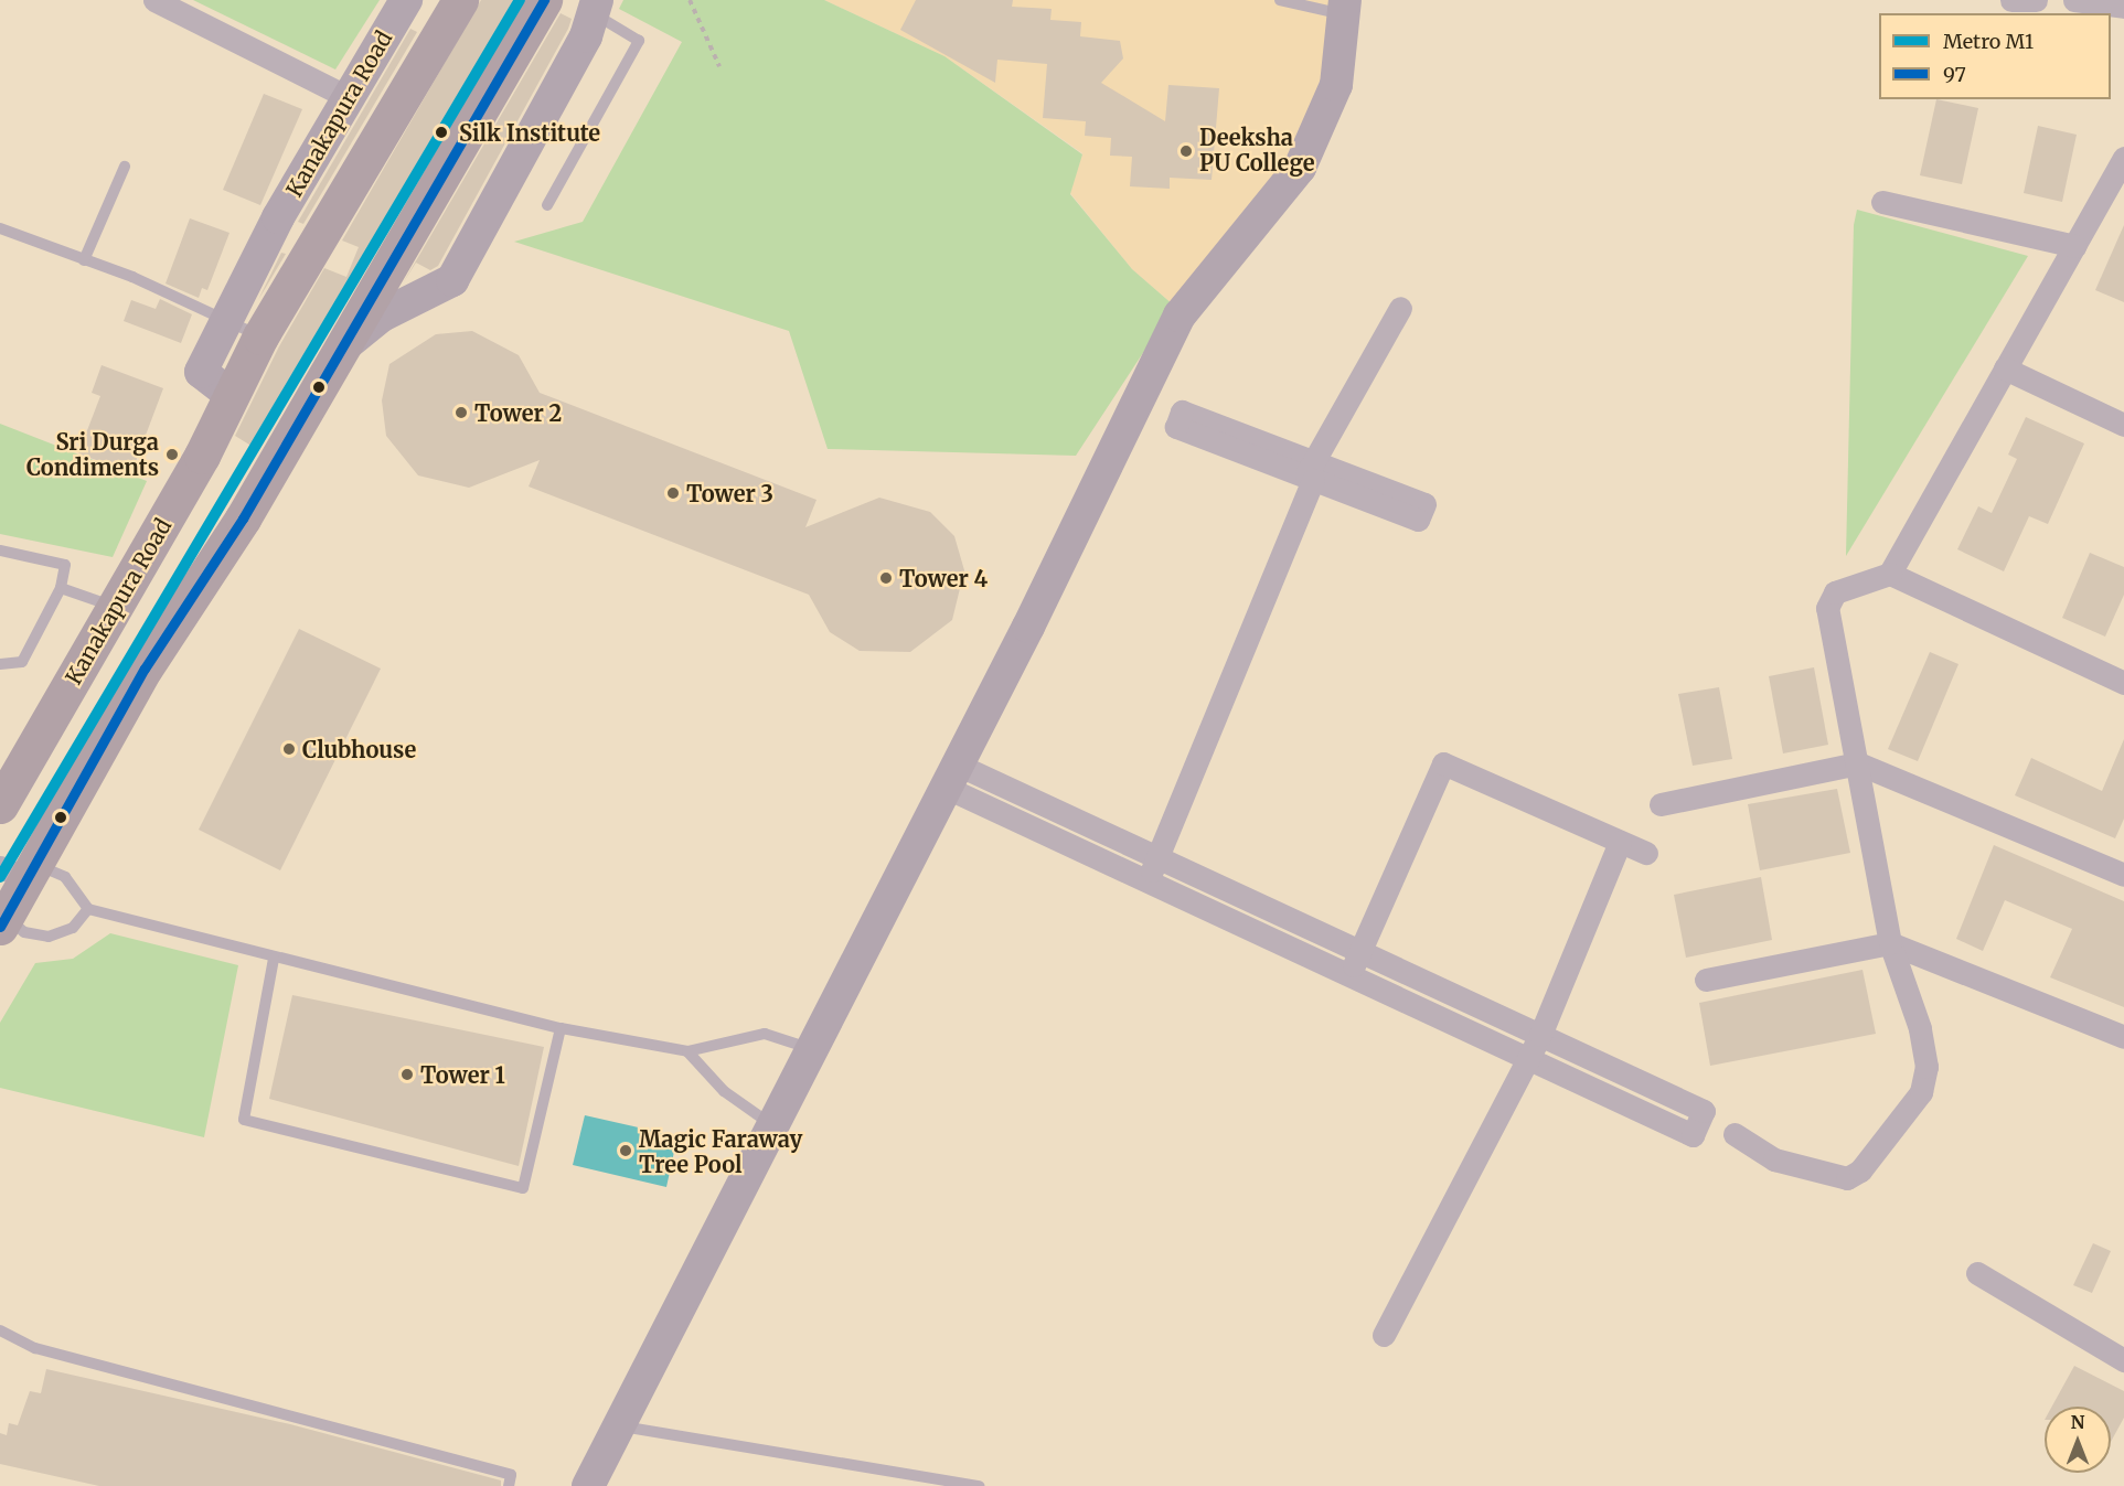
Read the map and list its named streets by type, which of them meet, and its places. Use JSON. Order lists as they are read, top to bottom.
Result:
{
  "streets": {
    "highway": ["Kanakapura Road"]
  },
  "places": [
    "Silk Institute",
    "Deeksha PU College",
    "Tower 2",
    "Sri Durga Condiments",
    "Tower 3",
    "Tower 4",
    "Clubhouse",
    "Tower 1",
    "Magic Faraway Tree Pool"
  ],
  "lines": ["metro line M1", "transit line 97"],
  "legend": ["Metro M1", "97"],
  "north": "top"
}
